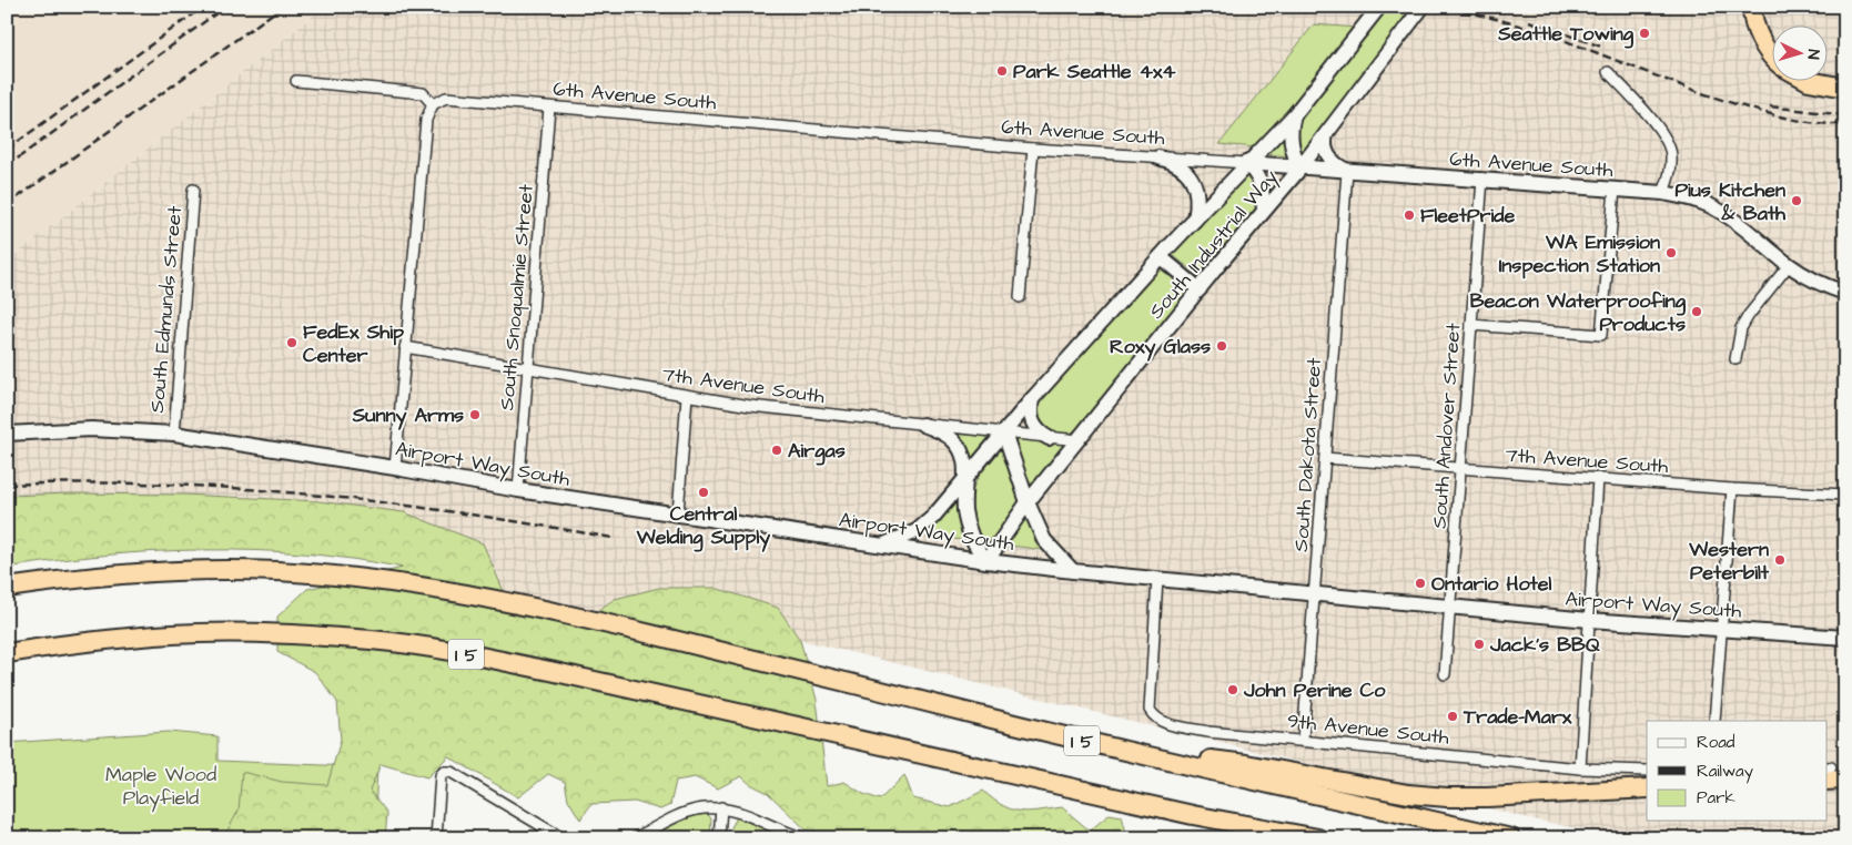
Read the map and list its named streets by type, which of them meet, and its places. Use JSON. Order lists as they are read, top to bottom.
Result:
{
  "streets": {
    "highway": ["I 5"],
    "street": [
      "6th Avenue South",
      "South Industrial Way",
      "South Snoqualmie Street",
      "South Edmunds Street",
      "7th Avenue South",
      "South Andover Street",
      "South Dakota Street",
      "Airport Way South",
      "9th Avenue South"
    ]
  },
  "crossings": [
    ["6th Avenue South", "South Industrial Way"],
    ["6th Avenue South", "South Snoqualmie Street"],
    ["6th Avenue South", "South Andover Street"],
    ["6th Avenue South", "South Dakota Street"],
    ["South Industrial Way", "7th Avenue South"],
    ["South Industrial Way", "Airport Way South"],
    ["South Snoqualmie Street", "7th Avenue South"],
    ["South Snoqualmie Street", "Airport Way South"],
    ["South Edmunds Street", "Airport Way South"],
    ["7th Avenue South", "South Andover Street"],
    ["7th Avenue South", "South Dakota Street"],
    ["South Andover Street", "Airport Way South"],
    ["South Dakota Street", "Airport Way South"],
    ["South Dakota Street", "9th Avenue South"],
    ["Airport Way South", "9th Avenue South"]
  ],
  "parks": ["Maple Wood Playfield"],
  "places": [
    "Seattle Towing",
    "Park Seattle 4x4",
    "Pius Kitchen & Bath",
    "FleetPride",
    "WA Emission Inspection Station",
    "Beacon Waterproofing Products",
    "FedEx Ship Center",
    "Roxy Glass",
    "Sunny Arms",
    "Airgas",
    "Central Welding Supply",
    "Western Peterbilt",
    "Ontario Hotel",
    "Jack's BBQ",
    "John Perine Co",
    "Trade-Marx"
  ],
  "legend": ["Road", "Railway", "Park"],
  "north": "right"
}
